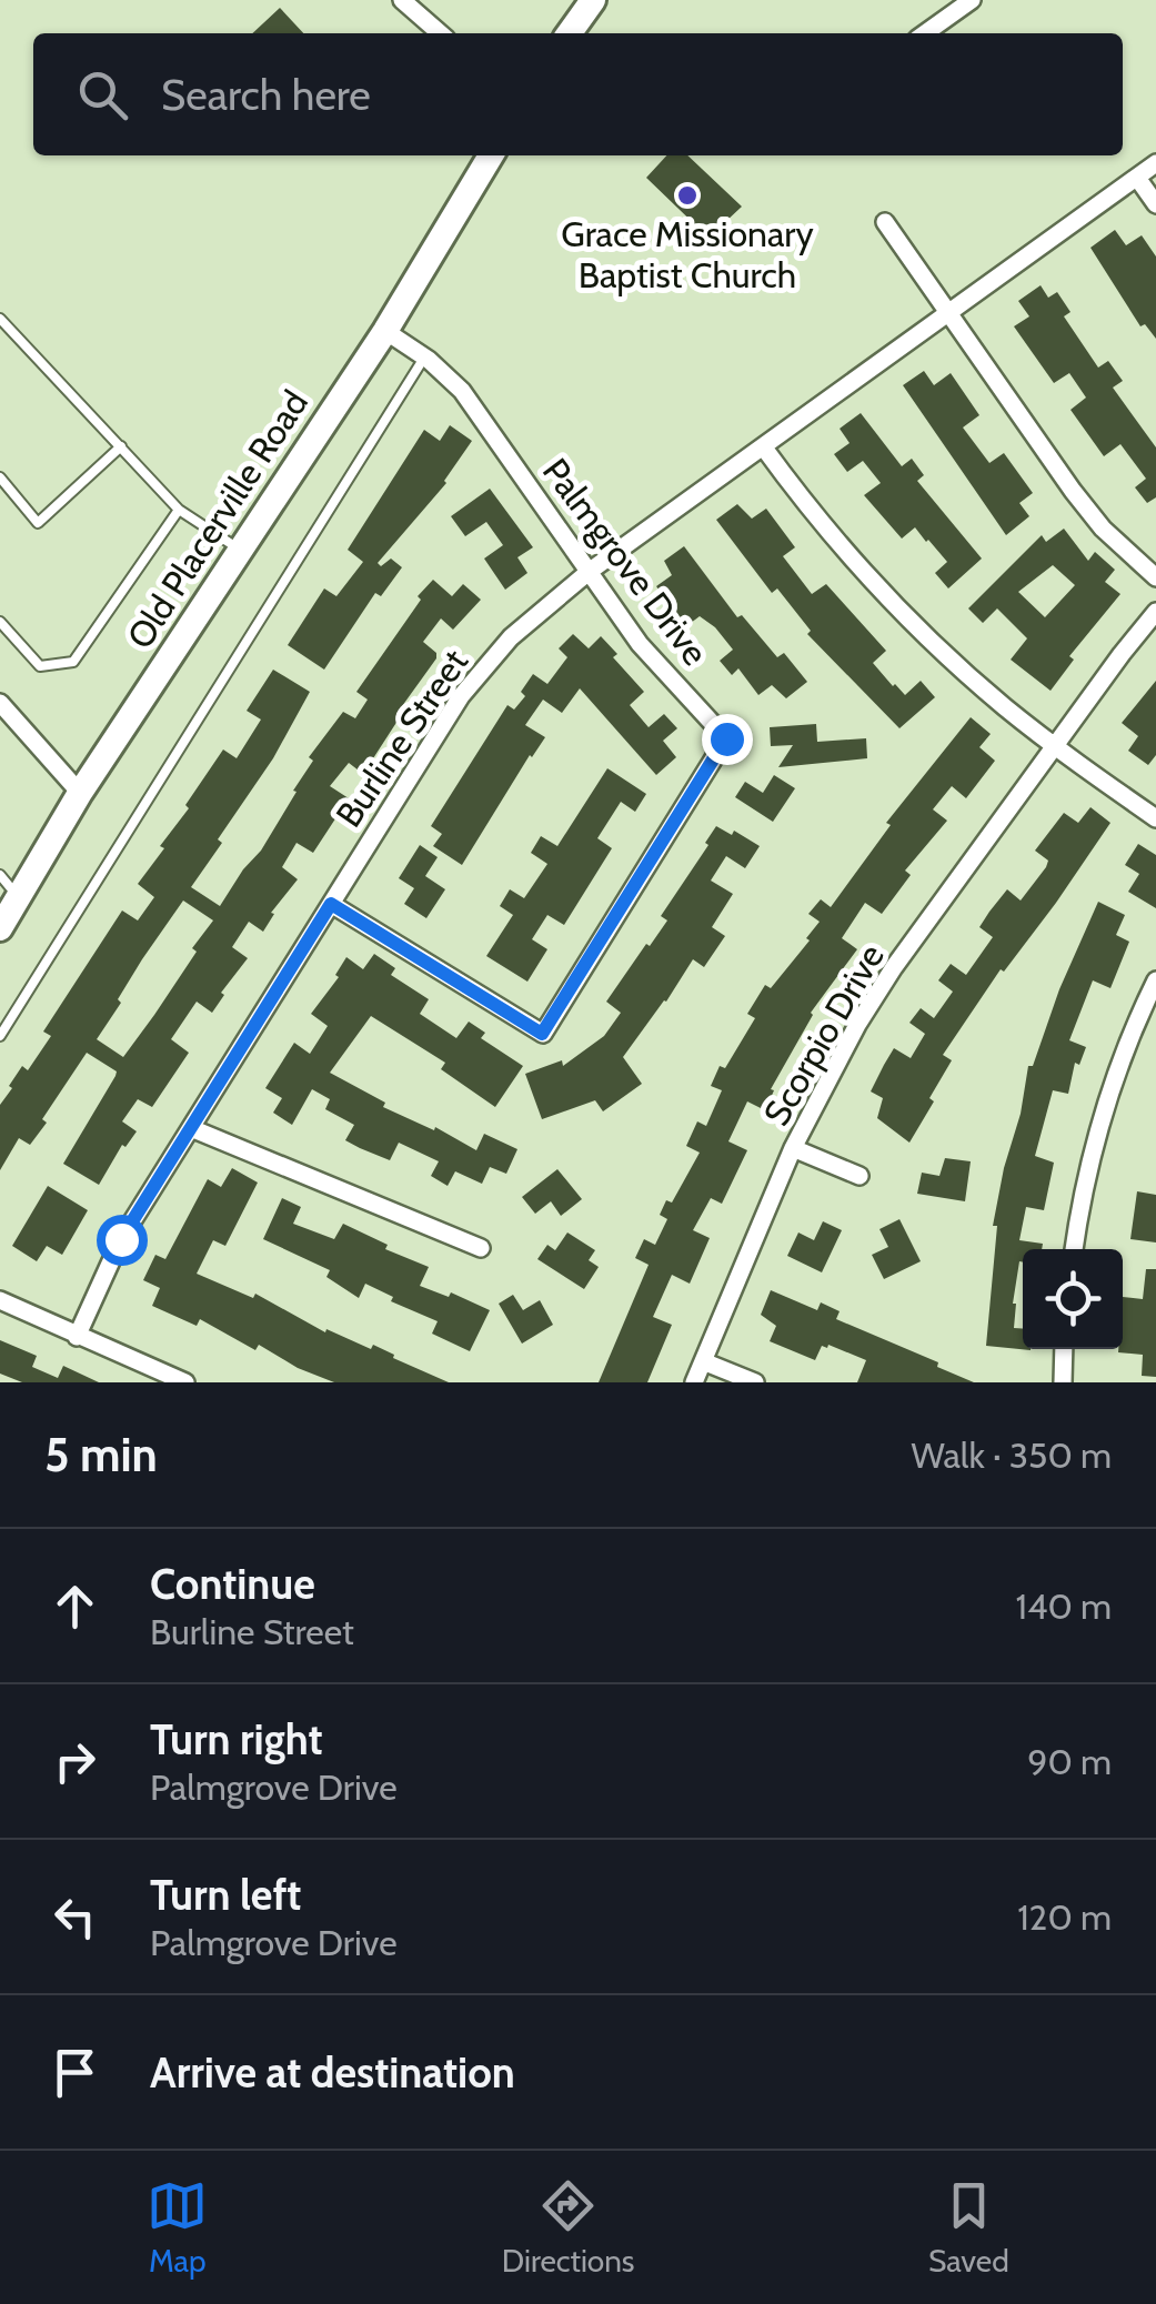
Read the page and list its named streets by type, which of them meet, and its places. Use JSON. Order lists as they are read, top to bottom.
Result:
{
  "streets": {
    "street": [
      "Old Placerville Road",
      "Palmgrove Drive",
      "Burline Street",
      "Scorpio Drive"
    ]
  },
  "crossings": [
    ["Old Placerville Road", "Palmgrove Drive"],
    ["Palmgrove Drive", "Burline Street"]
  ],
  "places": ["Grace Missionary Baptist Church"],
  "page": {
    "search": "Search here",
    "heading": ["5 min", "Walk · 350 m"],
    "list": [
      ["Continue", "Burline Street", "140 m"],
      ["Turn right", "Palmgrove Drive", "90 m"],
      ["Turn left", "Palmgrove Drive", "120 m"],
      "Arrive at destination"
    ],
    "nav": ["Map", "Directions", "Saved"]
  }
}
